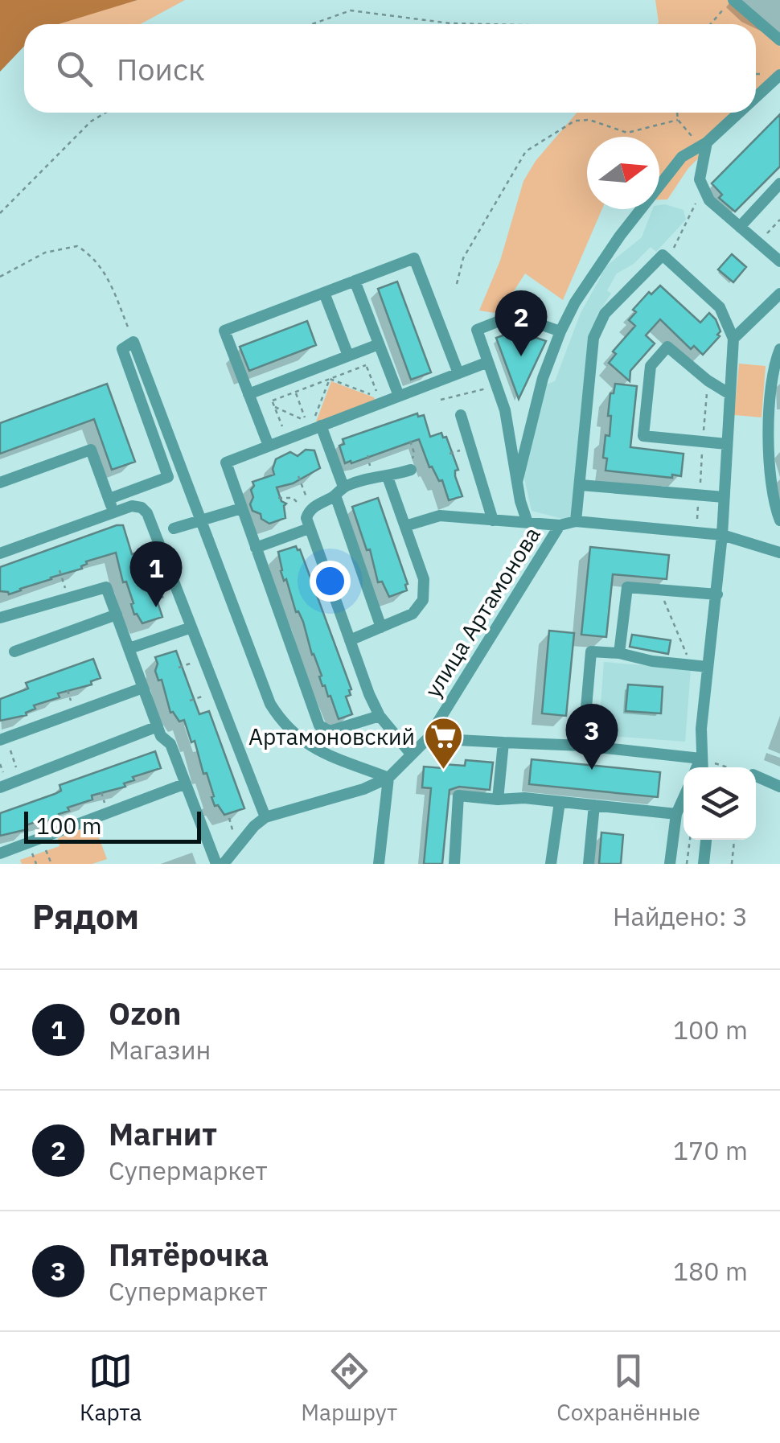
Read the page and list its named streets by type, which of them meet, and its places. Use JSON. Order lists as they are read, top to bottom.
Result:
{
  "streets": {
    "street": ["улица Артамонова"]
  },
  "places": {
    "supermarket": ["Артамоновский"]
  },
  "scale_bar": "100 m",
  "north": "right",
  "page": {
    "search": "Поиск",
    "pins": ["2", "1", "3"],
    "scale": "100 m",
    "heading": ["Рядом", "Найдено: 3"],
    "list": [
      {
        "mark": "1",
        "name": "Ozon",
        "note": "Магазин",
        "value": "100 m"
      },
      {
        "mark": "2",
        "name": "Магнит",
        "note": "Супермаркет",
        "value": "170 m"
      },
      {
        "mark": "3",
        "name": "Пятёрочка",
        "note": "Супермаркет",
        "value": "180 m"
      }
    ],
    "nav": ["Карта", "Маршрут", "Сохранённые"]
  }
}
